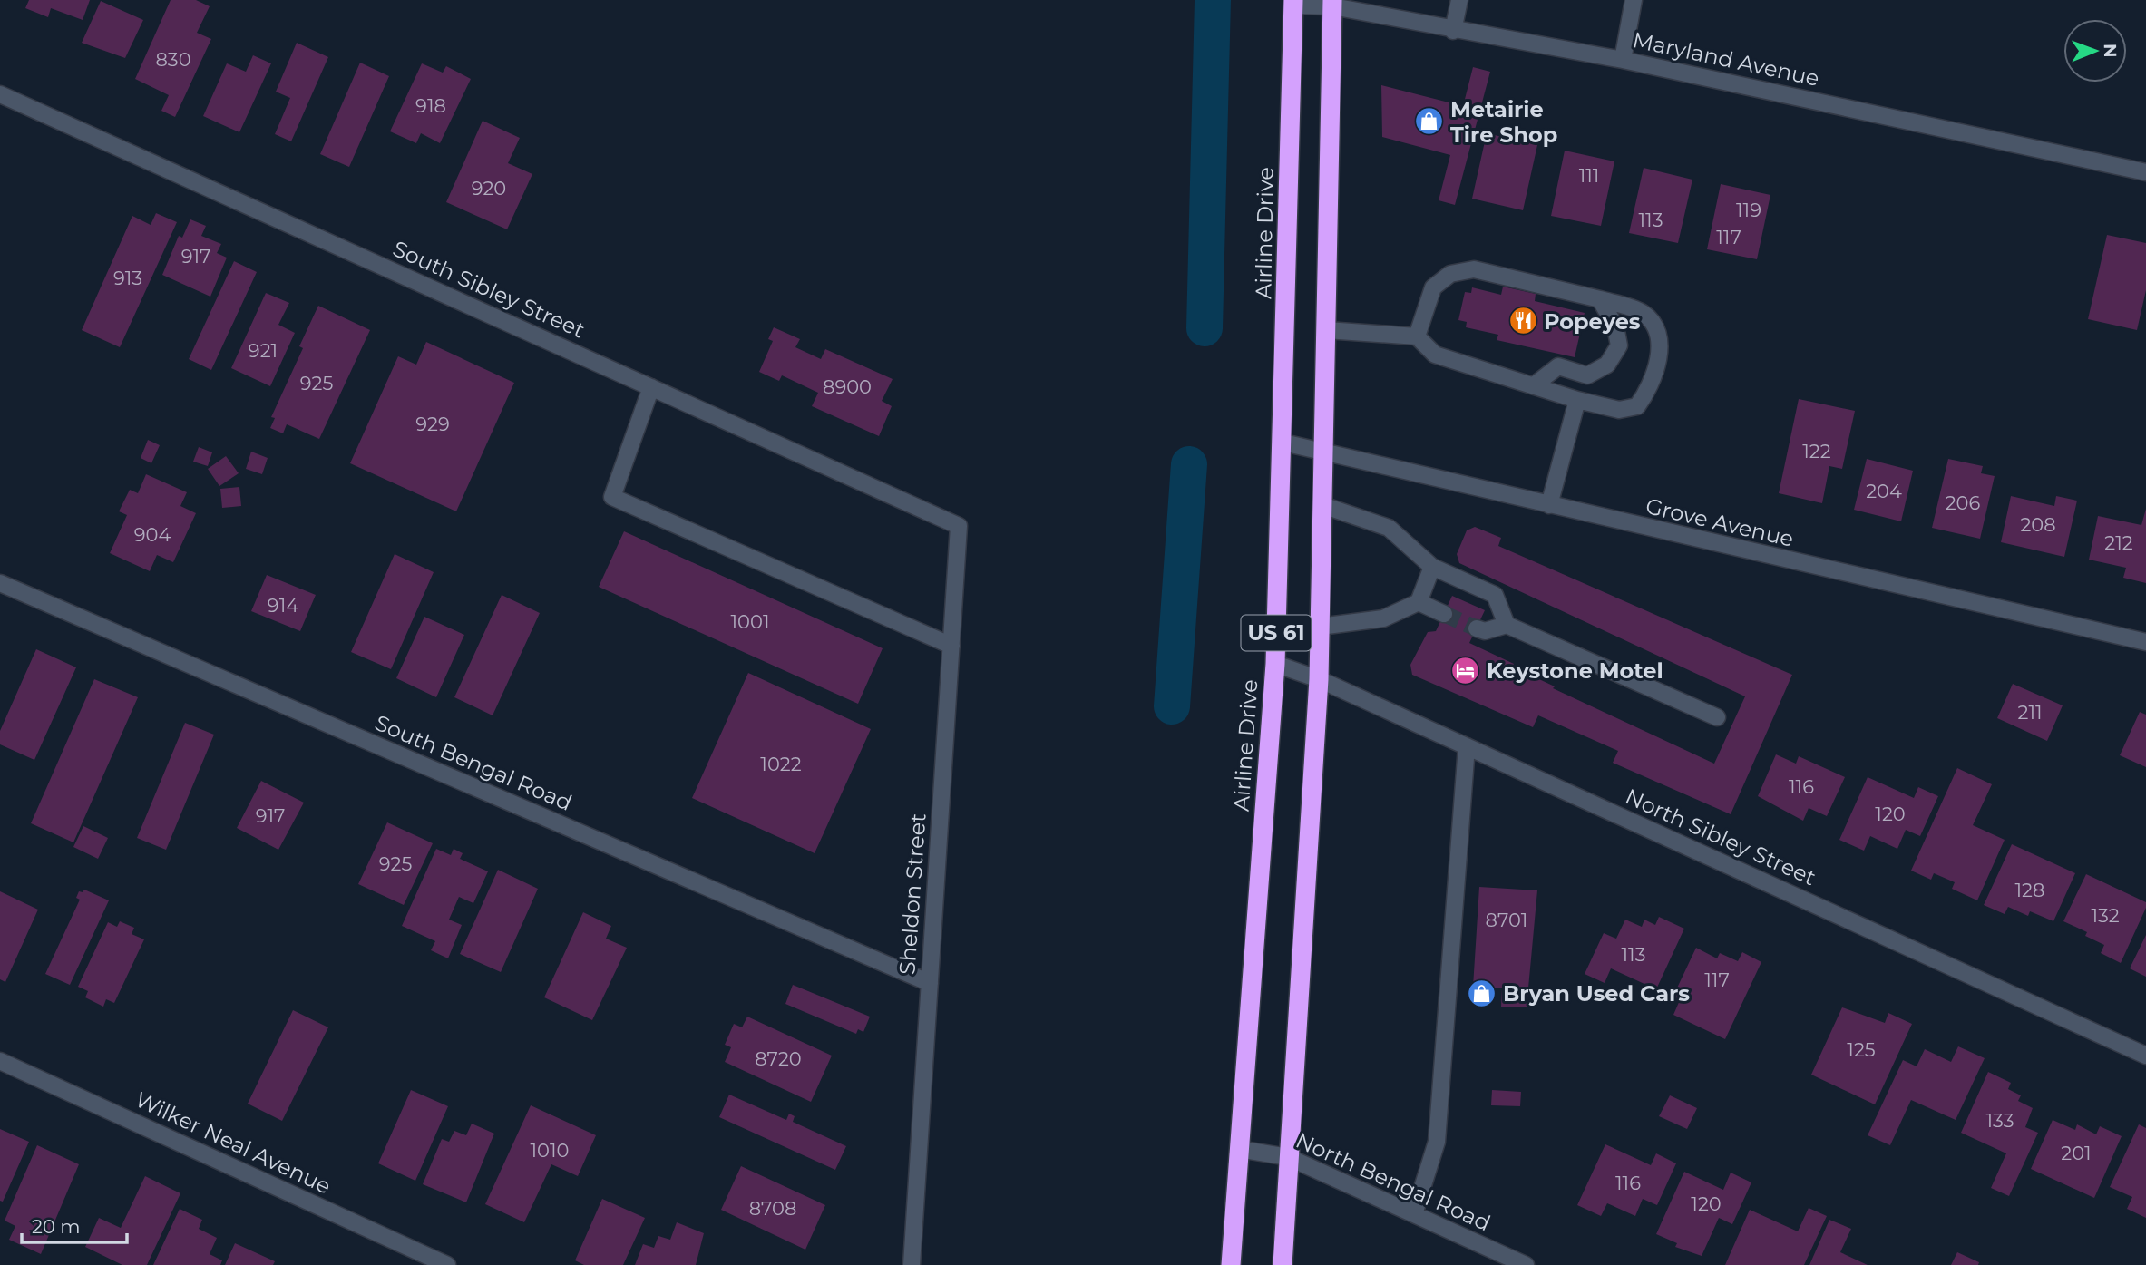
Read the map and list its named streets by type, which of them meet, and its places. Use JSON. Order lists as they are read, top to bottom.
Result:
{
  "streets": {
    "highway": ["Airline Drive", "US 61"],
    "street": [
      "Maryland Avenue",
      "South Sibley Street",
      "Grove Avenue",
      "South Bengal Road",
      "North Sibley Street",
      "Sheldon Street",
      "Wilker Neal Avenue",
      "North Bengal Road"
    ]
  },
  "crossings": [
    ["Maryland Avenue", "Airline Drive"],
    ["Maryland Avenue", "US 61"],
    ["Airline Drive", "Grove Avenue"],
    ["Airline Drive", "North Sibley Street"],
    ["Airline Drive", "North Bengal Road"],
    ["South Sibley Street", "Sheldon Street"],
    ["Grove Avenue", "US 61"],
    ["US 61", "North Sibley Street"],
    ["US 61", "North Bengal Road"],
    ["South Bengal Road", "Sheldon Street"]
  ],
  "places": {
    "shop": ["Metairie Tire Shop", "Bryan Used Cars"],
    "restaurant": ["Popeyes"],
    "hotel": ["Keystone Motel"]
  },
  "house_numbers": [
    "830",
    "918",
    "111",
    "920",
    "119",
    "113",
    "117",
    "917",
    "913",
    "921",
    "925",
    "8900",
    "929",
    "122",
    "204",
    "206",
    "208",
    "904",
    "212",
    "914",
    "1001",
    "211",
    "1022",
    "116",
    "120",
    "917",
    "925",
    "128",
    "132",
    "8701",
    "113",
    "117",
    "125",
    "8720",
    "133",
    "1010",
    "201",
    "116",
    "120",
    "8708"
  ],
  "scale_bar": "20 m",
  "north": "right"
}
